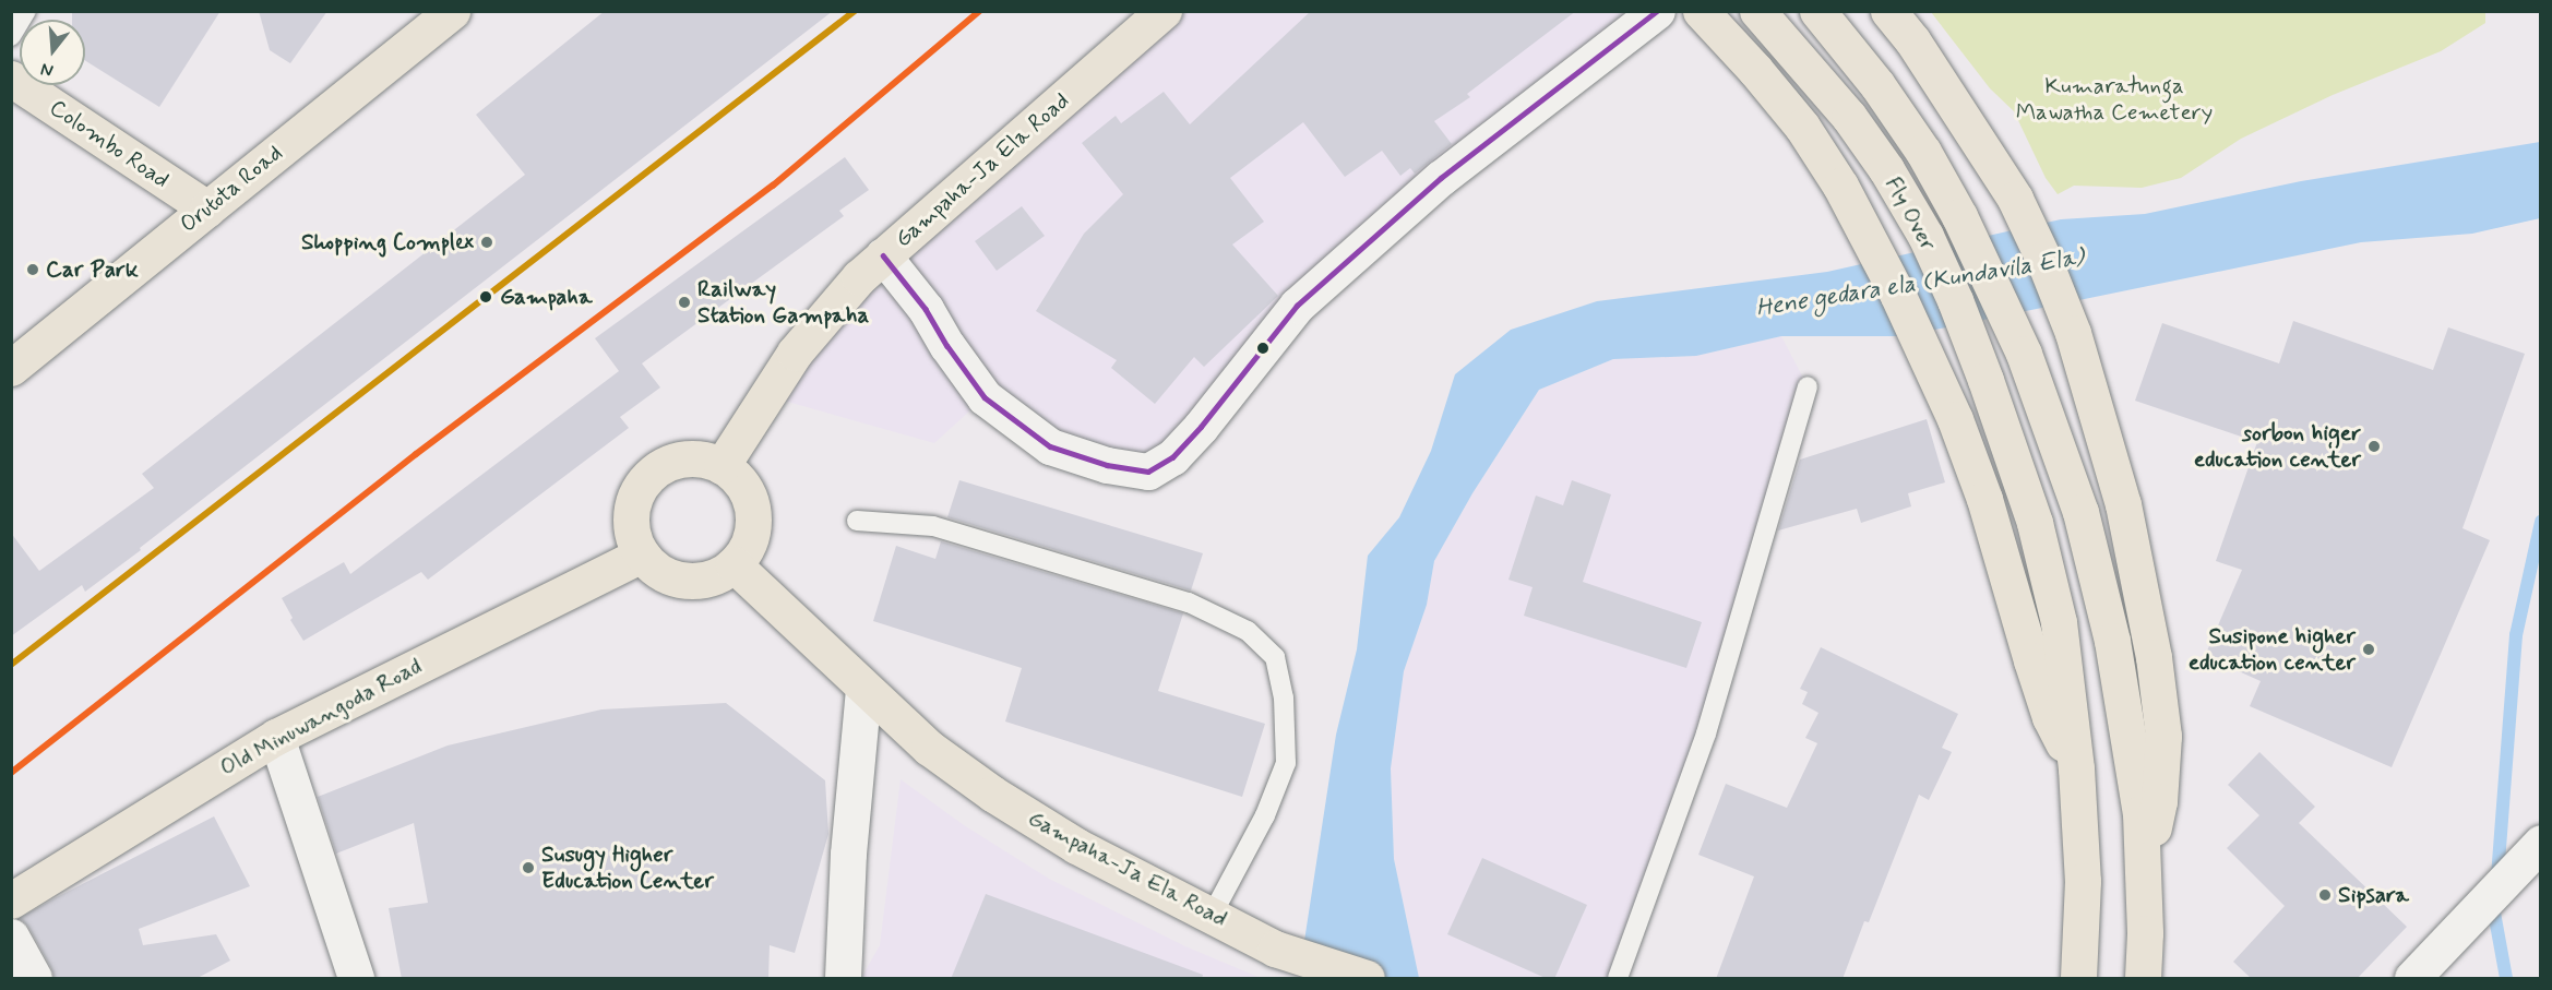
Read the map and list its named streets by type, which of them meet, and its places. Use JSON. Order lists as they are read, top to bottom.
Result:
{
  "streets": {
    "main road": [
      "Colombo Road",
      "Gampaha-Ja Ela Road",
      "Orutota Road",
      "Fly Over",
      "Old Minuwangoda Road"
    ]
  },
  "crossings": [
    ["Colombo Road", "Orutota Road"],
    ["Gampaha-Ja Ela Road", "Old Minuwangoda Road"]
  ],
  "water": ["Hene gedara ela (Kundavila Ela)"],
  "parks": ["Kumaratunga Mawatha Cemetery"],
  "places": [
    "Shopping Complex",
    "Car Park",
    "Gampaha",
    "Railway Station Gampaha",
    "sorbon higer education center",
    "Susipone higher education center",
    "Susugy Higher Education Center",
    "Sipsara"
  ],
  "north": "bottom"
}
